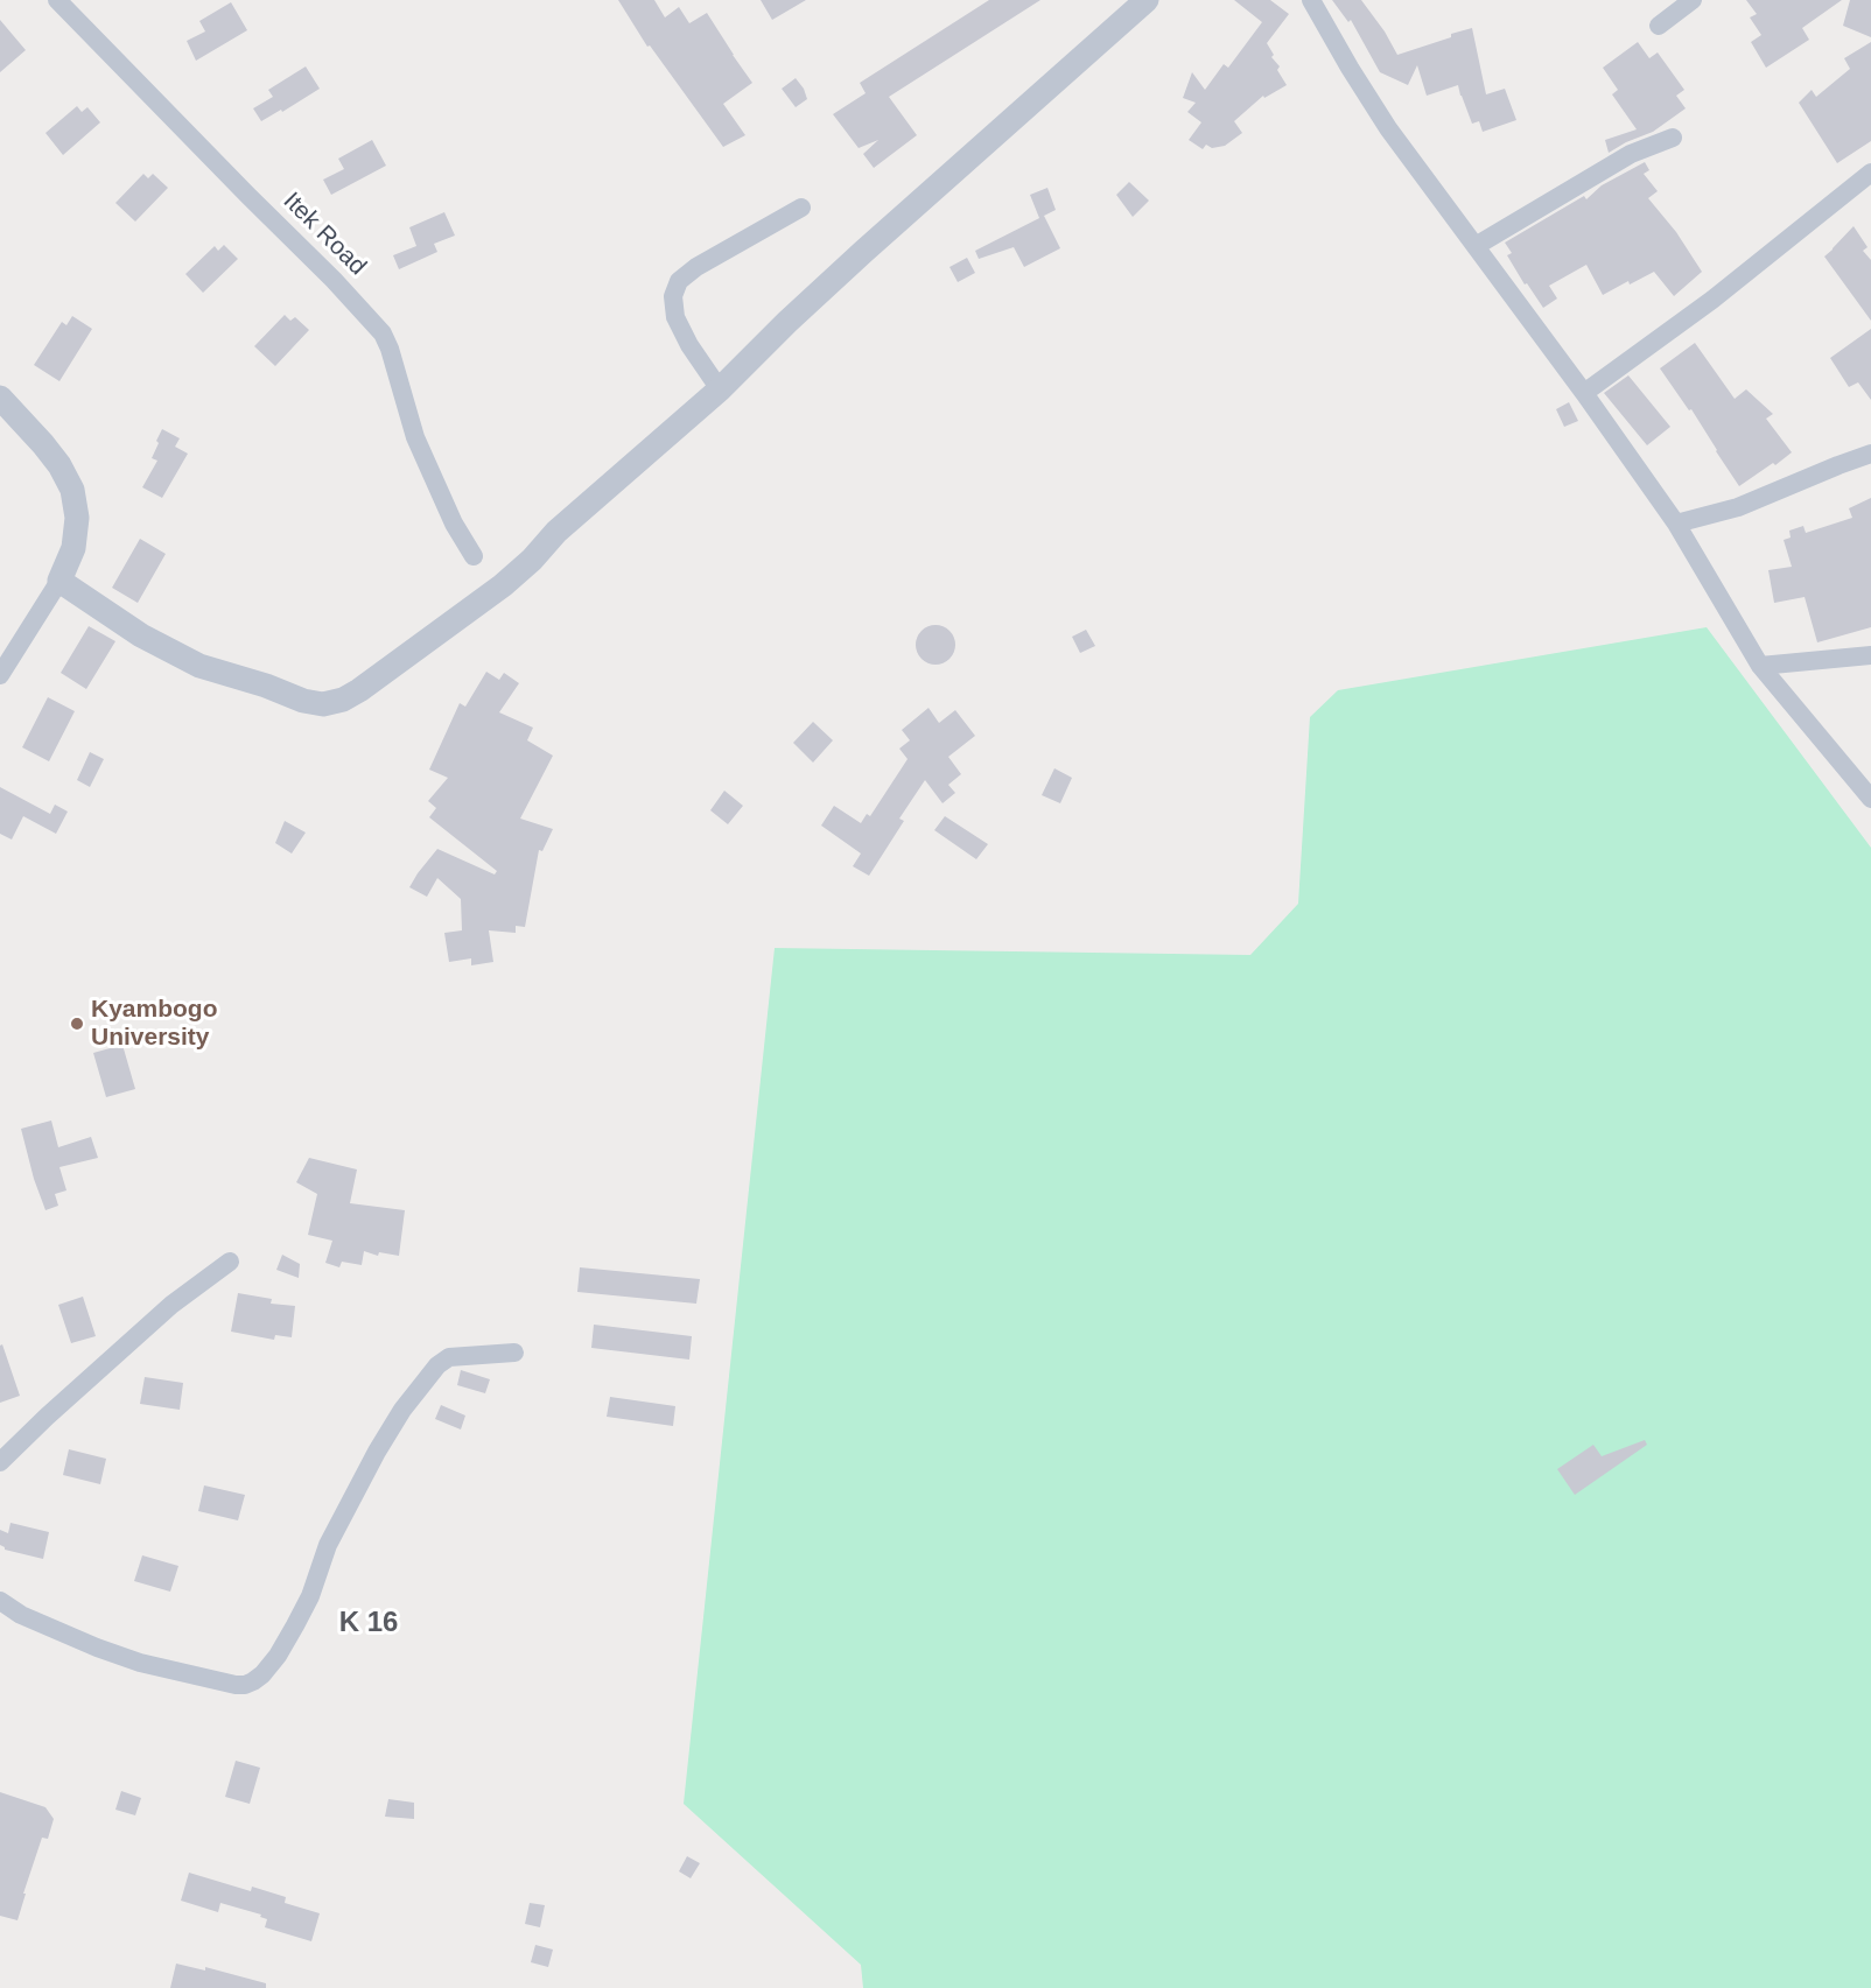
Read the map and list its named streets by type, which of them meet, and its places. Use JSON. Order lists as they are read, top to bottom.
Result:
{
  "streets": {
    "street": ["Itek Road"]
  },
  "districts": ["K 16"],
  "places": ["Kyambogo University"]
}
